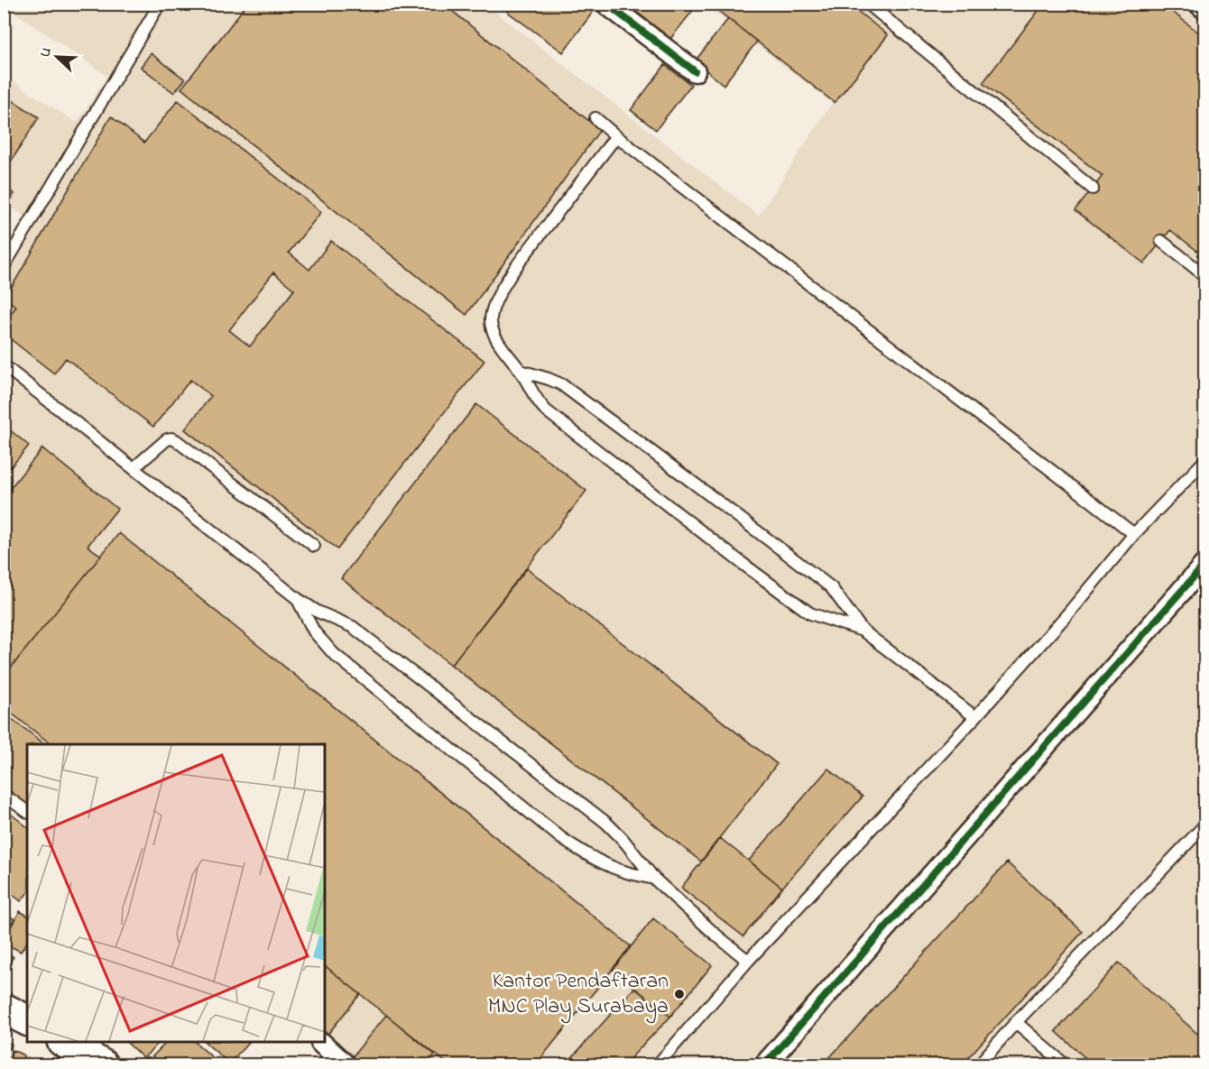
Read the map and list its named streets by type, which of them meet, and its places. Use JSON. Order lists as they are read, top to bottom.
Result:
{
  "places": ["Kantor Pendaftaran MNC Play Surabaya"],
  "north": "top left"
}
